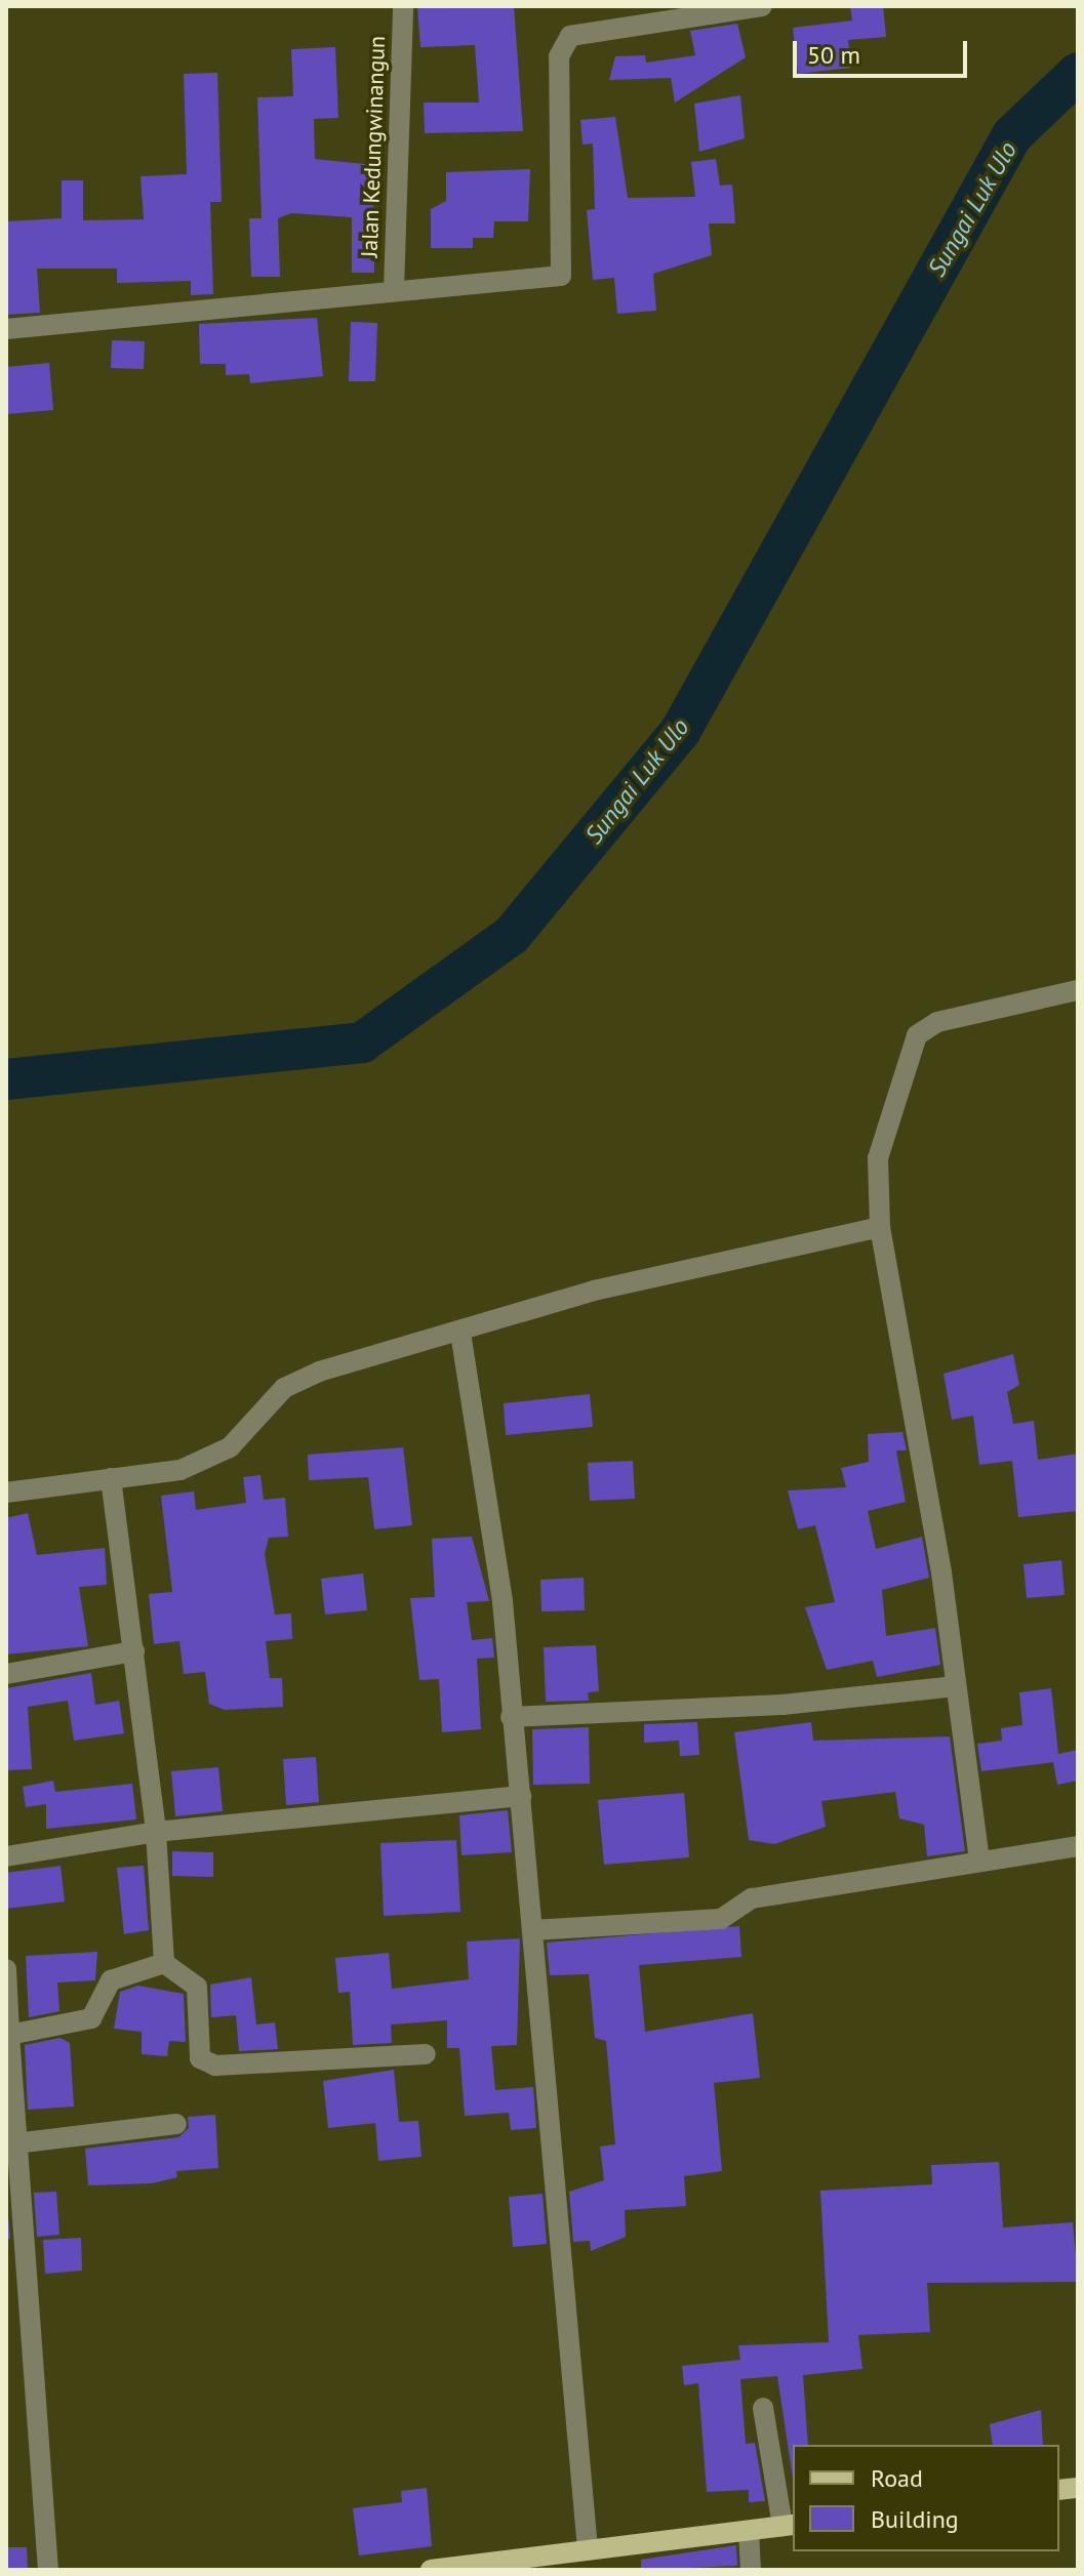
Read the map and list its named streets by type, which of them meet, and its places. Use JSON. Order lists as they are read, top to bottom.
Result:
{
  "streets": {
    "street": ["Jalan Kedungwinangun"]
  },
  "water": ["Sungai Luk Ulo"],
  "legend": ["Road", "Building"],
  "scale_bar": "50 m"
}
